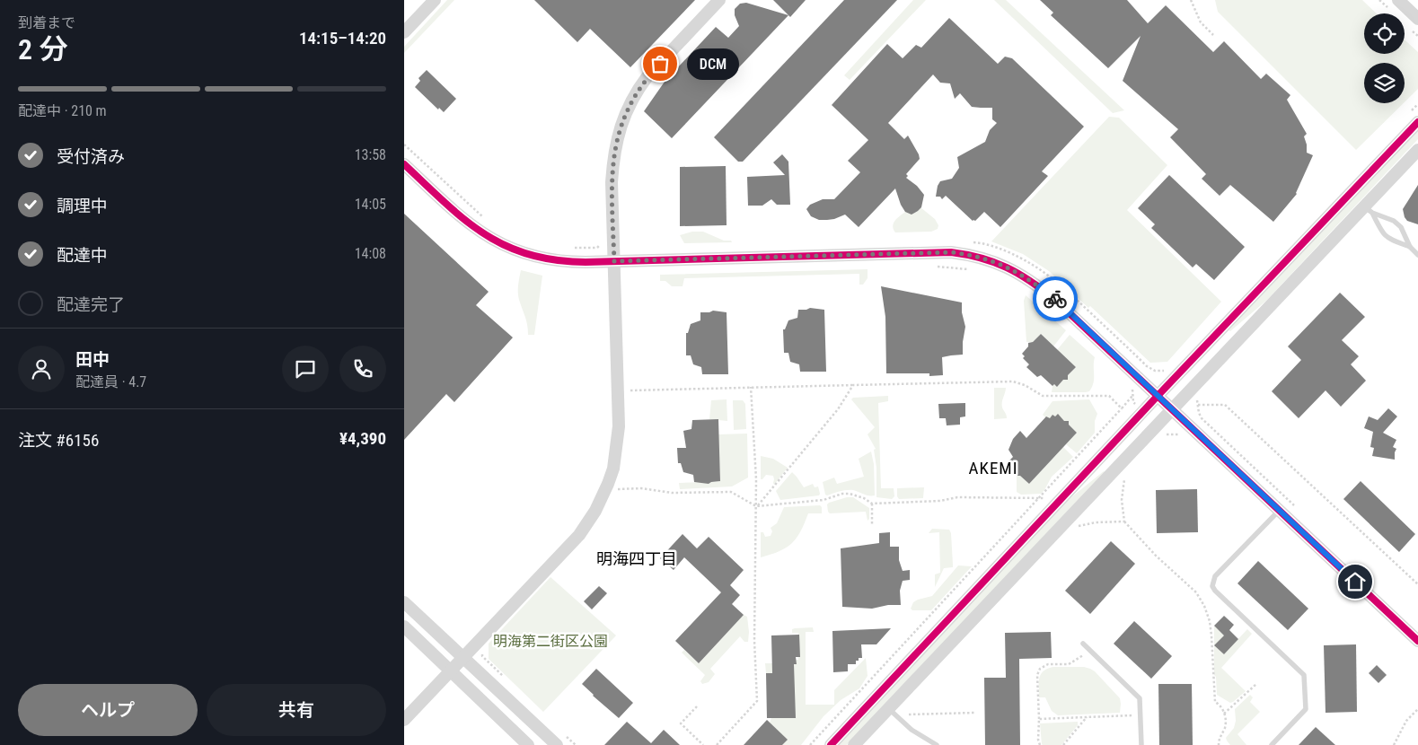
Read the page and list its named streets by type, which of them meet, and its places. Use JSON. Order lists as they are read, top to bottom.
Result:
{
  "districts": ["AKEMI", "明海四丁目"],
  "parks": ["明海第二街区公園"],
  "places": ["DCM"],
  "page": {
    "heading": ["2 分", "到着まで", "14:15–14:20"],
    "panel": [
      "田中",
      "配達員 · 4.7",
      "注文 #6156",
      "¥4,390"
    ],
    "bubble": "DCM",
    "bar": "配達中 · 210 m",
    "list": [
      ["受付済み", "13:58"],
      ["調理中", "14:05"],
      ["配達中", "14:08"],
      "配達完了"
    ],
    "buttons": ["ヘルプ", "共有"]
  }
}
